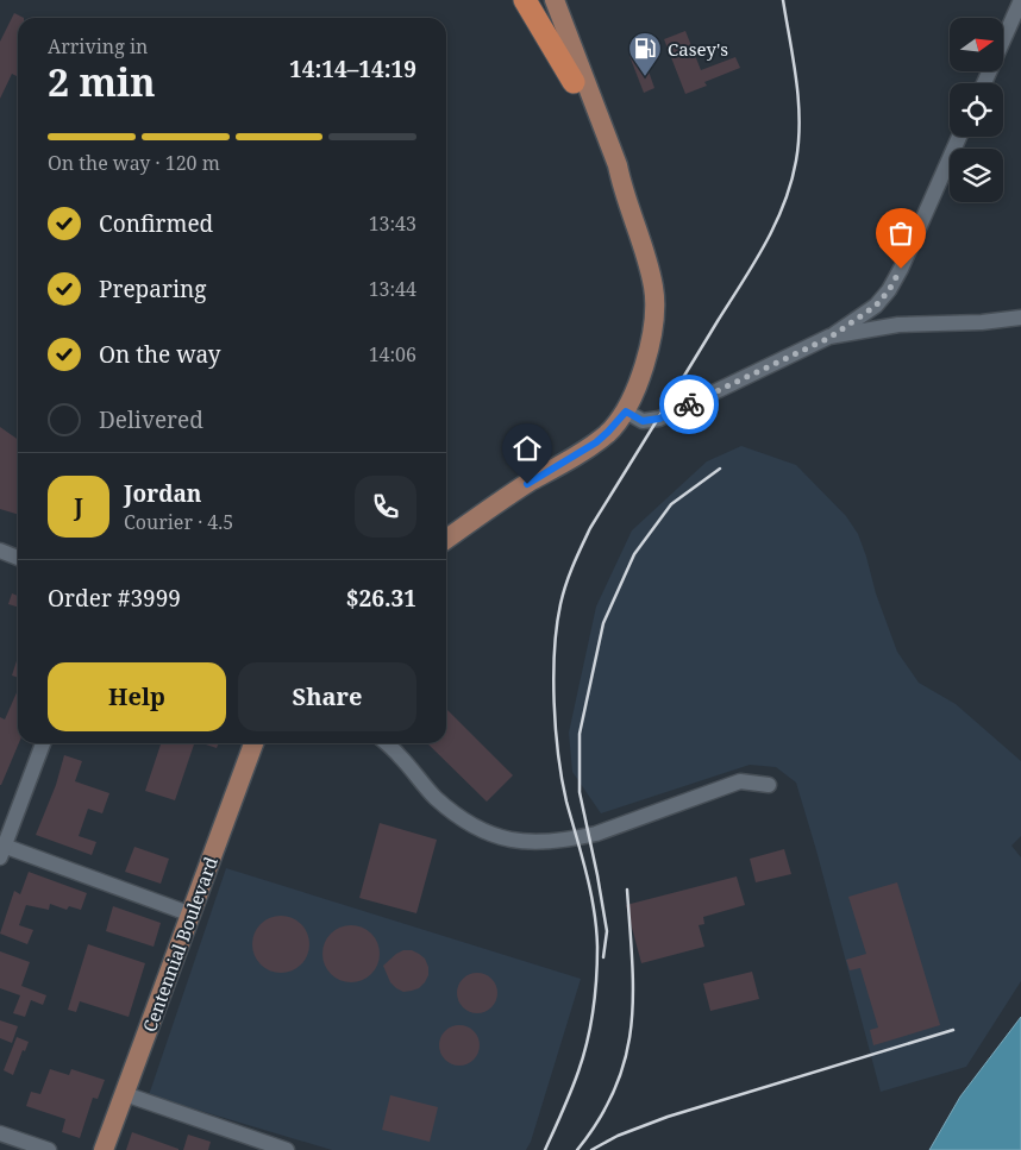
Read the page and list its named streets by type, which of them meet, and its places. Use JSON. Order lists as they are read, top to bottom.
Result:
{
  "streets": {
    "main road": ["Centennial Boulevard"]
  },
  "places": {
    "fuel station": ["Casey's"]
  },
  "north": "right",
  "page": {
    "heading": ["2 min", "Arriving in", "14:14–14:19"],
    "panel": [
      "Jordan",
      "Courier · 4.5",
      "Order #3999",
      "$26.31"
    ],
    "bar": "On the way · 120 m",
    "list": [
      ["Confirmed", "13:43"],
      ["Preparing", "13:44"],
      ["On the way", "14:06"],
      "Delivered"
    ],
    "round": "J",
    "buttons": ["Help", "Share"]
  }
}
